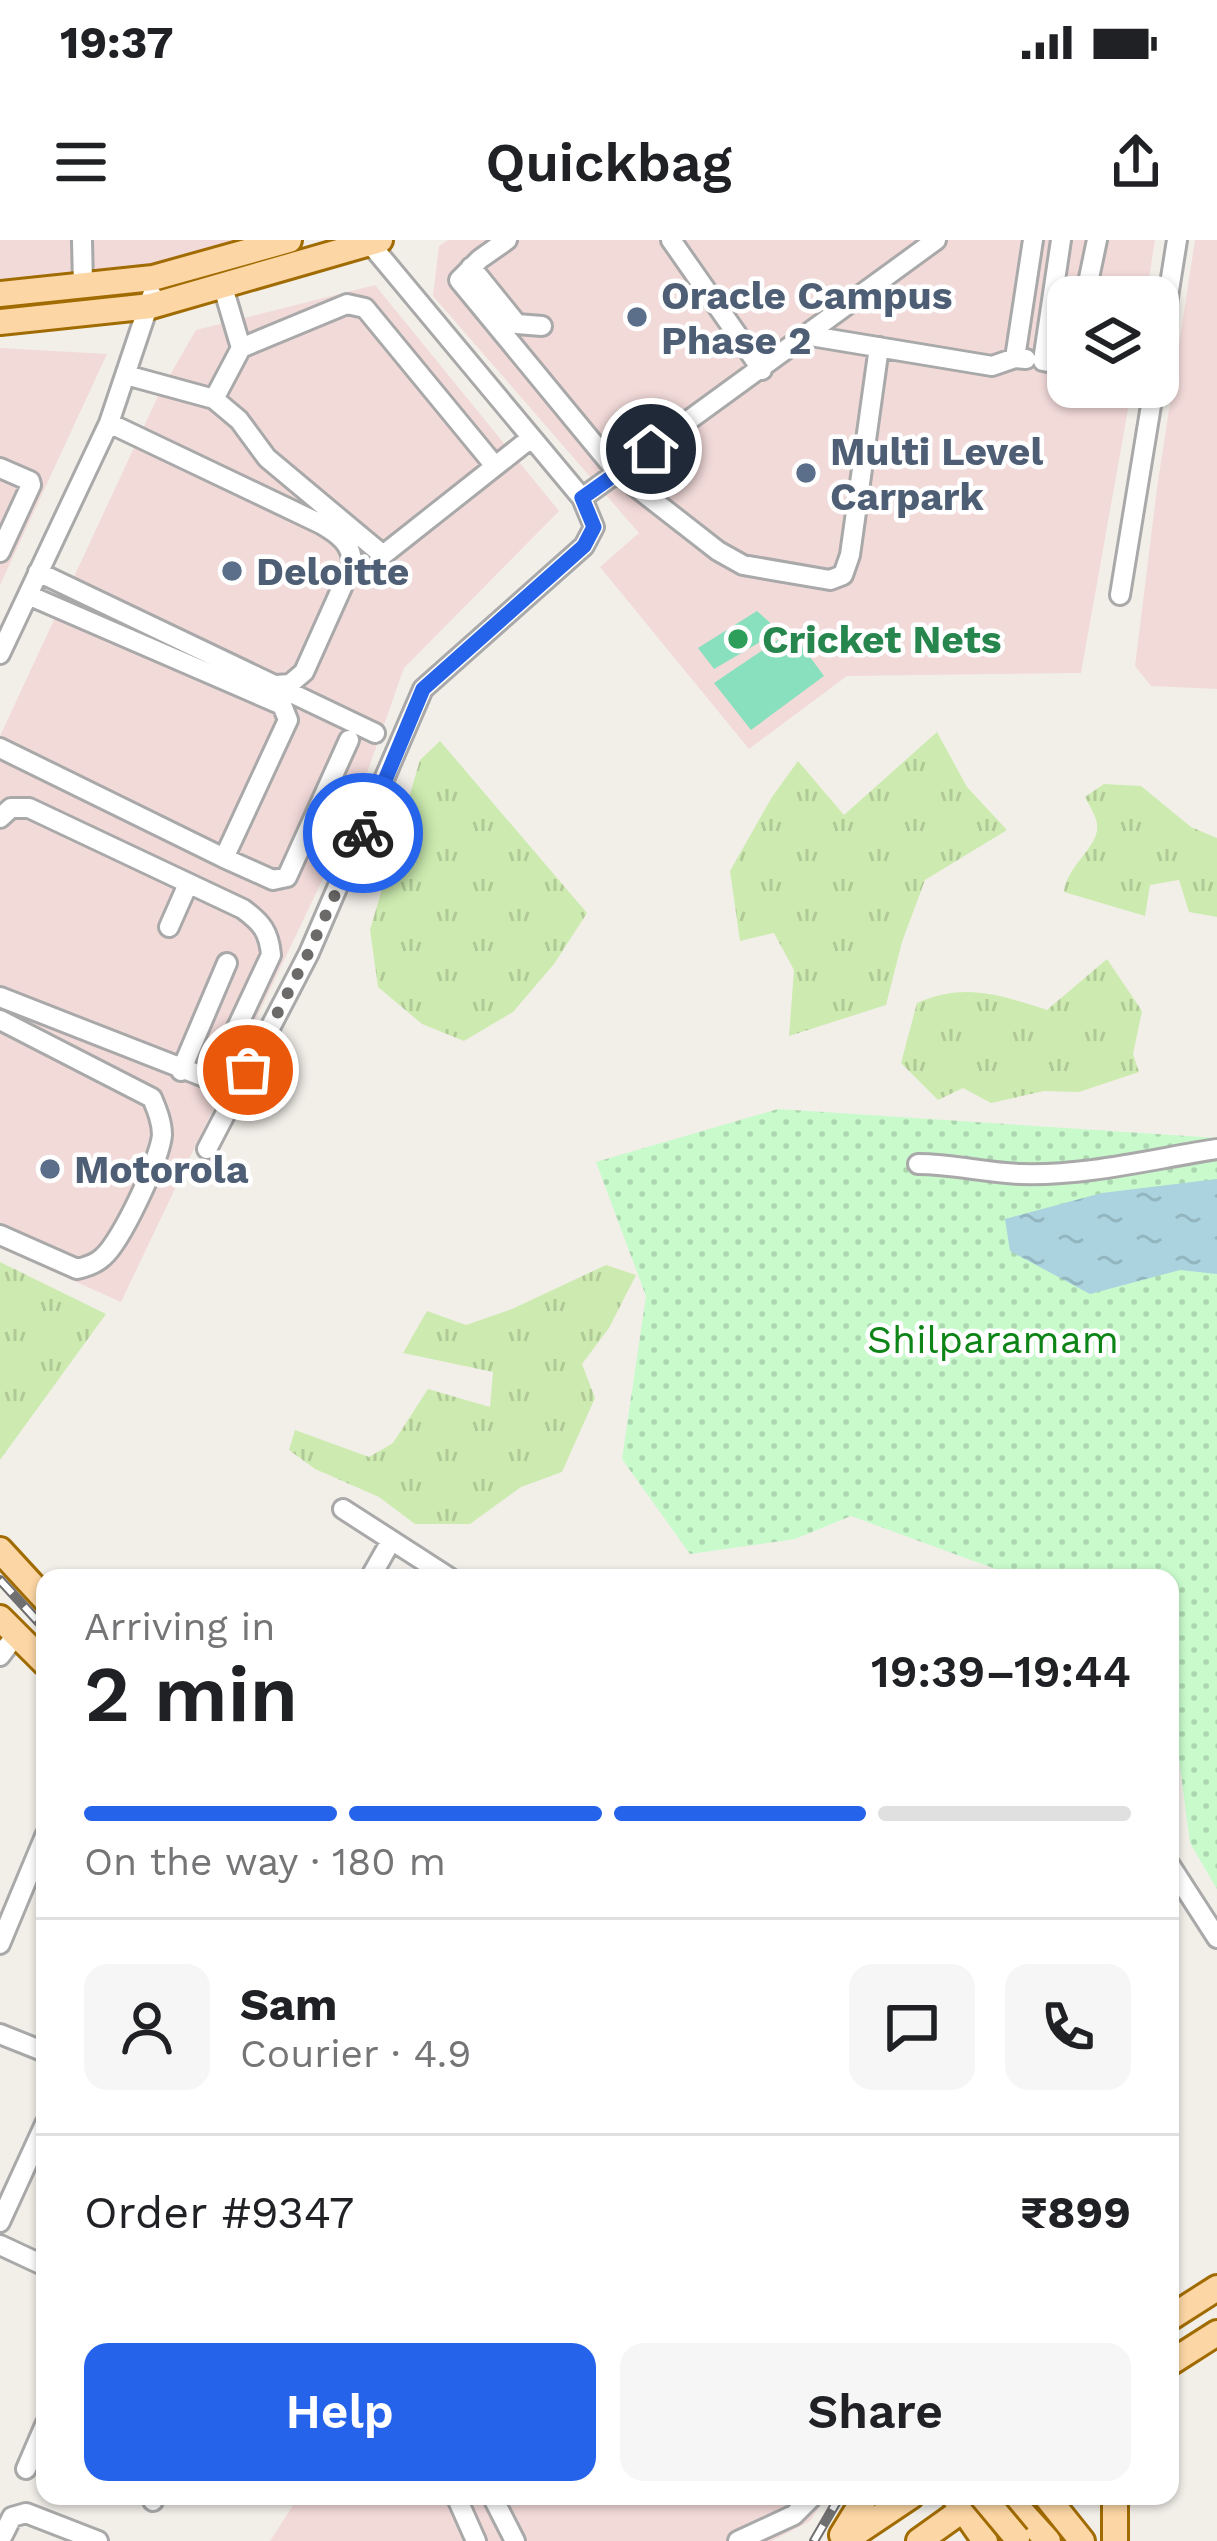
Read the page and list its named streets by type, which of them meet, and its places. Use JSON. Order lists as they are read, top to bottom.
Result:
{
  "parks": ["Shilparamam"],
  "places": [
    "Oracle Campus Phase 2",
    "Multi Level Carpark",
    "Deloitte",
    "Cricket Nets",
    "Motorola"
  ],
  "page": {
    "status": "19:37",
    "header": "Quickbag",
    "heading": ["2 min", "Arriving in", "19:39–19:44"],
    "panel": [
      "Sam",
      "Courier · 4.9",
      "Order #9347",
      "₹899"
    ],
    "bar": "On the way · 180 m",
    "buttons": ["Help", "Share"]
  }
}
